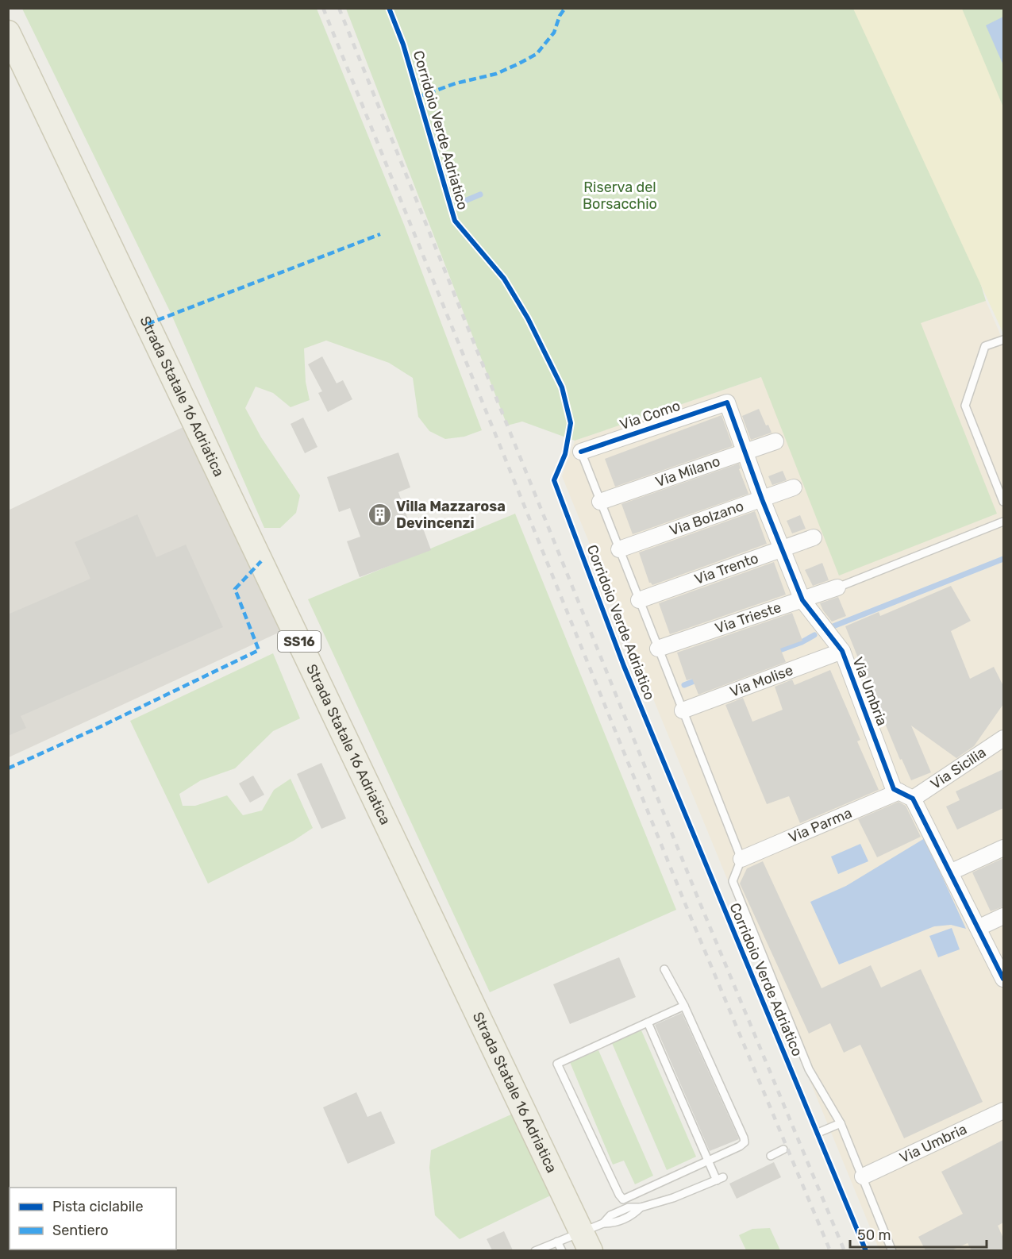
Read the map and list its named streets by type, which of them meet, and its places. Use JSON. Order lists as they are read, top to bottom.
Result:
{
  "streets": {
    "main road": ["Strada Statale 16 Adriatica", "SS16"],
    "street": [
      "Via Como",
      "Via Milano",
      "Via Bolzano",
      "Via Trento",
      "Via Trieste",
      "Via Molise",
      "Via Umbria",
      "Via Sicilia",
      "Via Parma"
    ],
    "cycle path": ["Corridoio Verde Adriatico"]
  },
  "crossings": [
    ["Via Como", "Via Umbria"],
    ["Via Milano", "Via Umbria"],
    ["Via Bolzano", "Via Umbria"],
    ["Via Trento", "Via Umbria"],
    ["Via Trieste", "Via Umbria"],
    ["Via Molise", "Via Umbria"],
    ["Via Umbria", "Via Sicilia"],
    ["Via Umbria", "Via Parma"],
    ["Via Sicilia", "Via Parma"]
  ],
  "parks": ["Riserva del Borsacchio"],
  "places": {
    "building": ["Villa Mazzarosa Devincenzi"]
  },
  "legend": ["Pista ciclabile", "Sentiero"],
  "scale_bar": "50 m"
}
